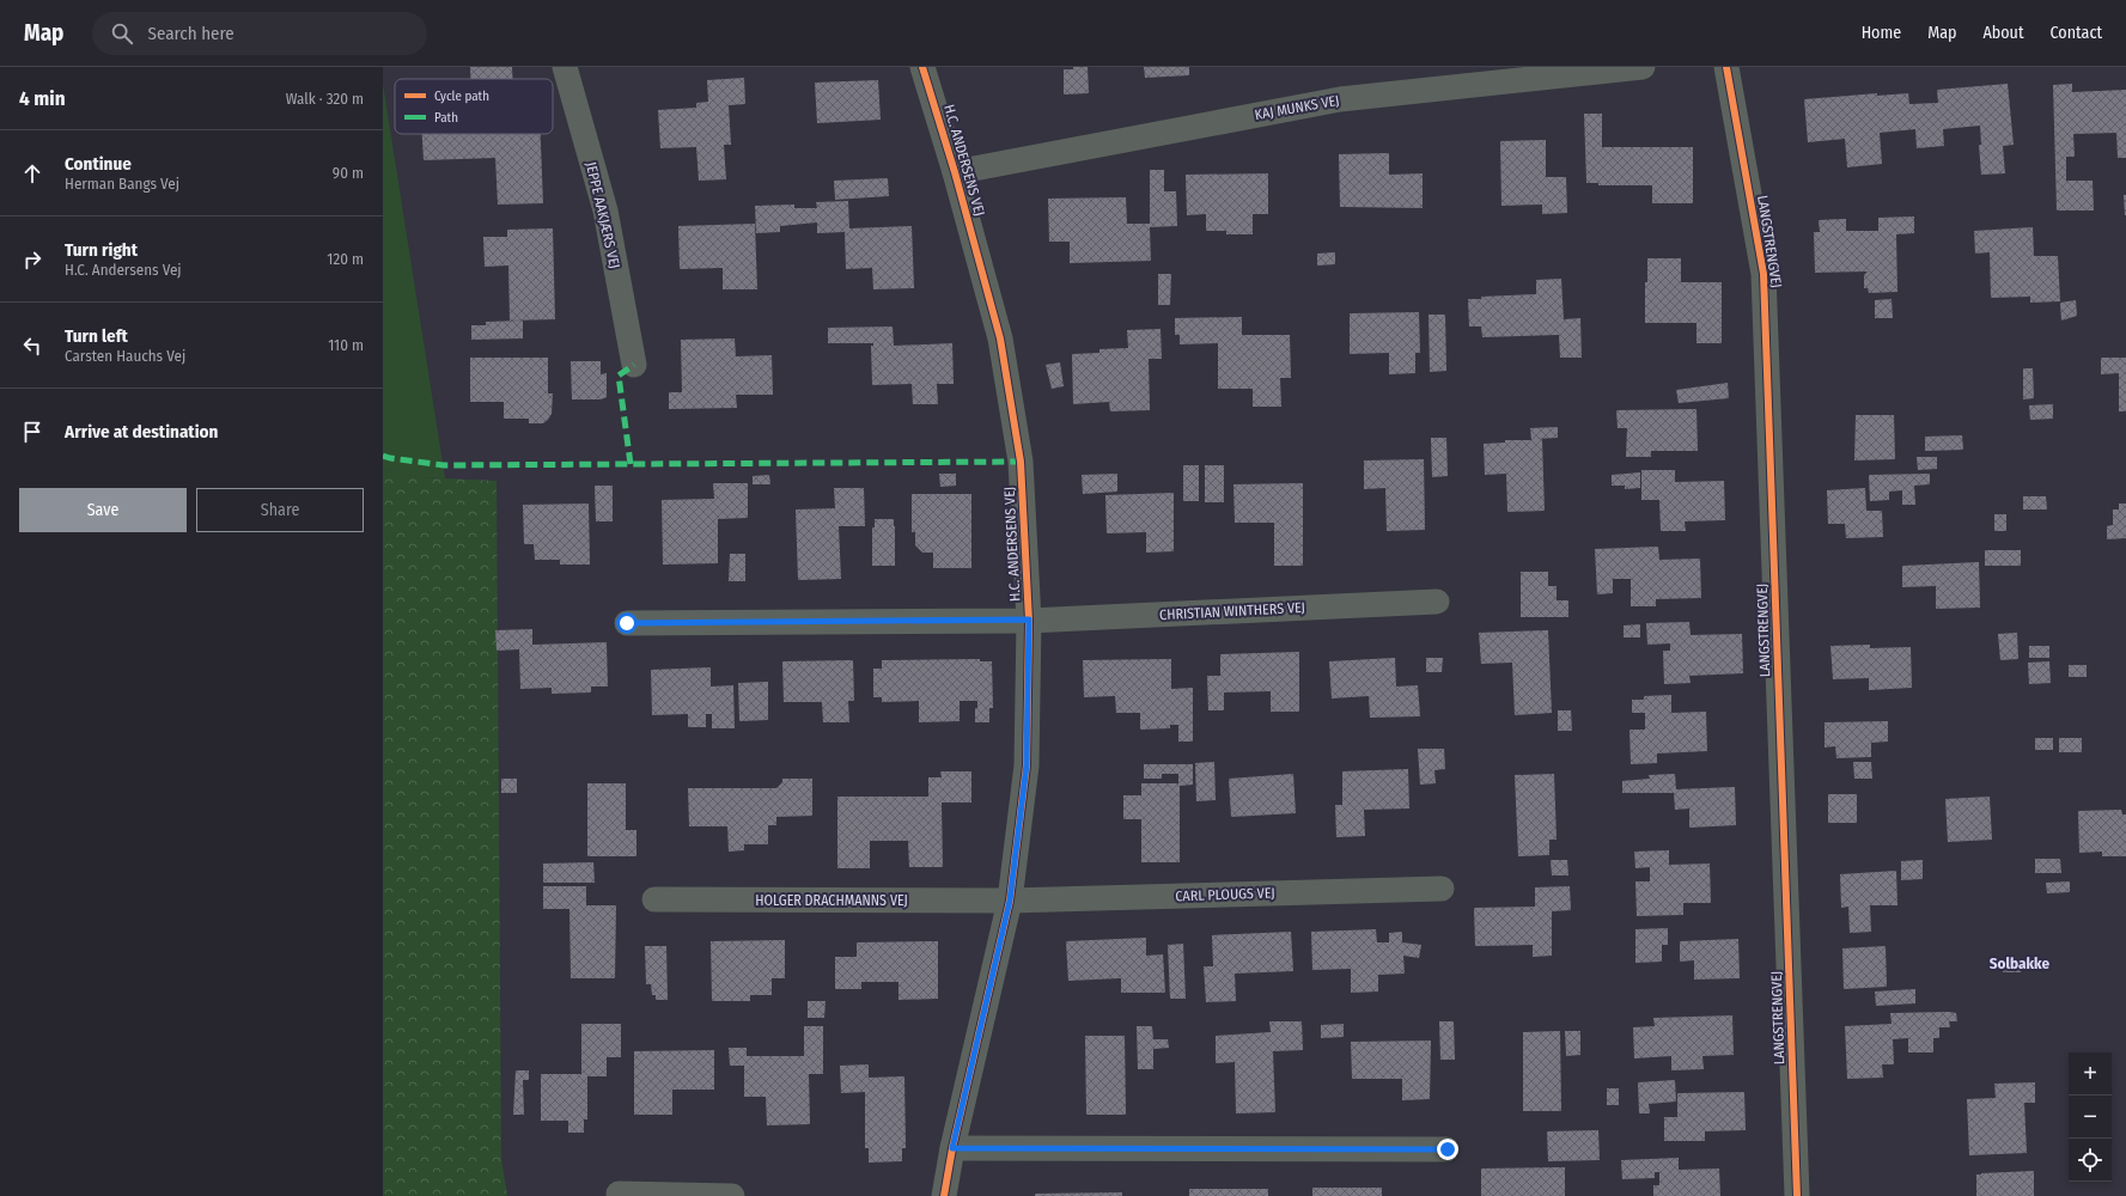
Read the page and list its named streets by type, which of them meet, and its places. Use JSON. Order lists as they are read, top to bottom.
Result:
{
  "streets": {
    "street": [
      "KAJ MUNKS VEJ",
      "H.C. ANDERSENS VEJ",
      "JEPPE AAKJÆRS VEJ",
      "LANGSTRENGVEJ",
      "CHRISTIAN WINTHERS VEJ",
      "CARL PLOUGS VEJ",
      "HOLGER DRACHMANNS VEJ"
    ]
  },
  "crossings": [
    ["KAJ MUNKS VEJ", "H.C. ANDERSENS VEJ"],
    ["H.C. ANDERSENS VEJ", "CHRISTIAN WINTHERS VEJ"],
    ["H.C. ANDERSENS VEJ", "CARL PLOUGS VEJ"],
    ["H.C. ANDERSENS VEJ", "HOLGER DRACHMANNS VEJ"],
    ["CARL PLOUGS VEJ", "HOLGER DRACHMANNS VEJ"]
  ],
  "districts": ["Solbakke"],
  "legend": ["Cycle path", "Path"],
  "page": {
    "header": "Map",
    "search": "Search here",
    "nav": [
      "Home",
      "Map",
      "About",
      "Contact"
    ],
    "heading": ["4 min", "Walk · 320 m"],
    "list": [
      ["Continue", "Herman Bangs Vej", "90 m"],
      ["Turn right", "H.C. Andersens Vej", "120 m"],
      ["Turn left", "Carsten Hauchs Vej", "110 m"],
      "Arrive at destination"
    ],
    "buttons": ["Save", "Share"],
    "map_buttons": ["+", "−"]
  }
}
